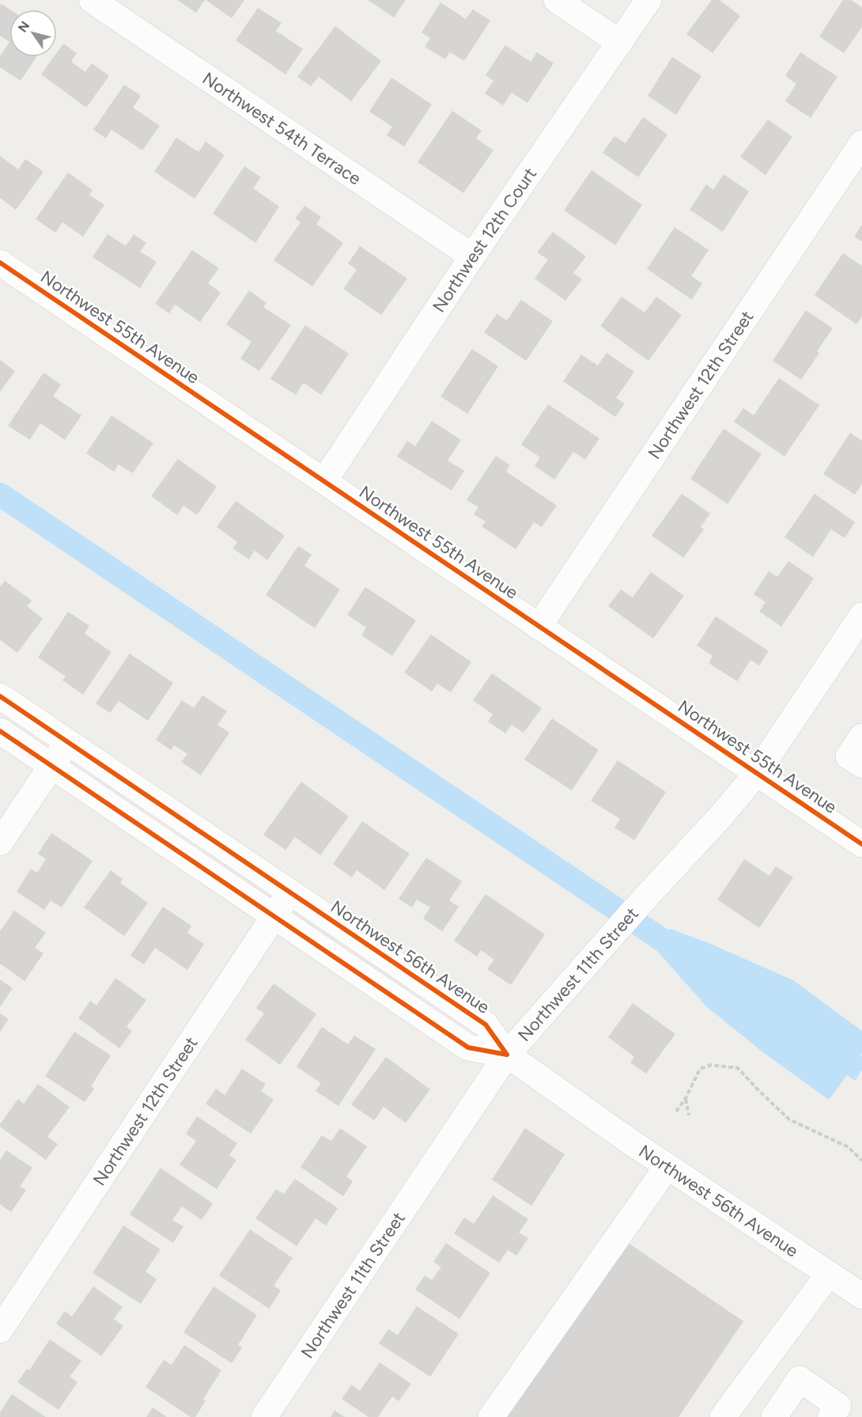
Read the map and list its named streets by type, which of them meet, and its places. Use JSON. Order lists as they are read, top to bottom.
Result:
{
  "streets": {
    "street": [
      "Northwest 54th Terrace",
      "Northwest 12th Court",
      "Northwest 55th Avenue",
      "Northwest 12th Street",
      "Northwest 56th Avenue",
      "Northwest 11th Street"
    ]
  },
  "crossings": [
    ["Northwest 54th Terrace", "Northwest 12th Court"],
    ["Northwest 12th Court", "Northwest 55th Avenue"],
    ["Northwest 55th Avenue", "Northwest 12th Street"],
    ["Northwest 55th Avenue", "Northwest 11th Street"],
    ["Northwest 12th Street", "Northwest 56th Avenue"],
    ["Northwest 56th Avenue", "Northwest 11th Street"]
  ],
  "north": "top left"
}
